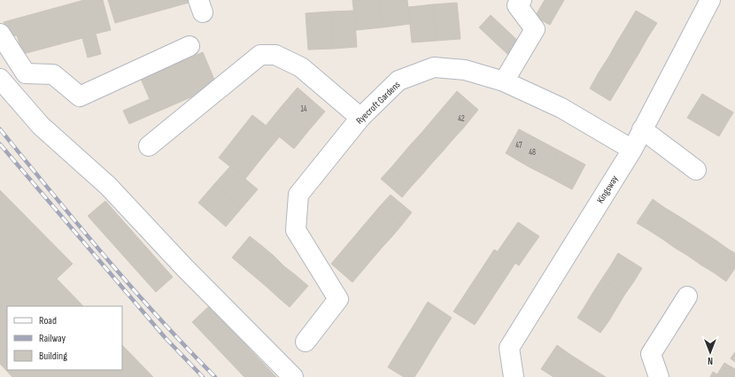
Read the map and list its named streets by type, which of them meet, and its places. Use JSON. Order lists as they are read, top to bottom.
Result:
{
  "streets": {
    "street": ["Ryecroft Gardens", "Kingsway"]
  },
  "crossings": [
    ["Ryecroft Gardens", "Kingsway"]
  ],
  "house_numbers": [
    "14",
    "42",
    "47",
    "48"
  ],
  "legend": ["Road", "Railway", "Building"],
  "north": "bottom"
}
